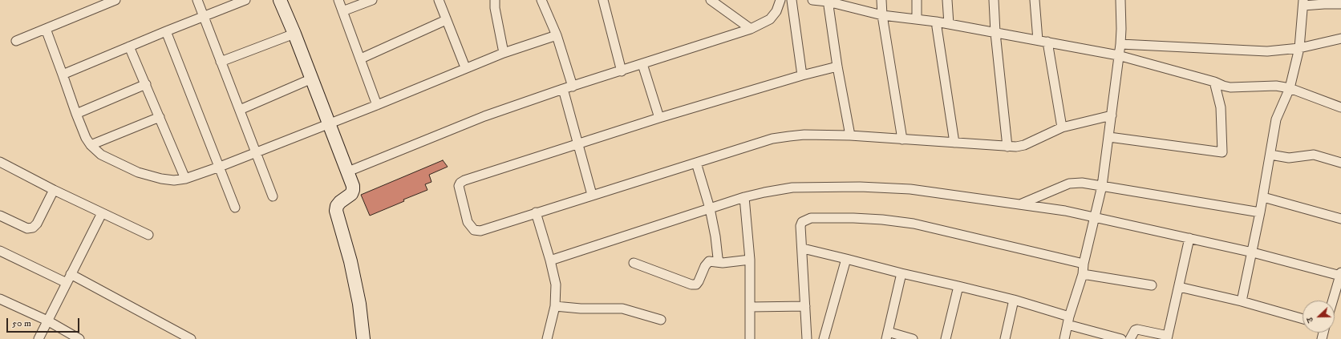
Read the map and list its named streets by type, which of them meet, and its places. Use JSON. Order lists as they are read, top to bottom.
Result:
{
  "scale_bar": "50 m",
  "north": "left"
}
